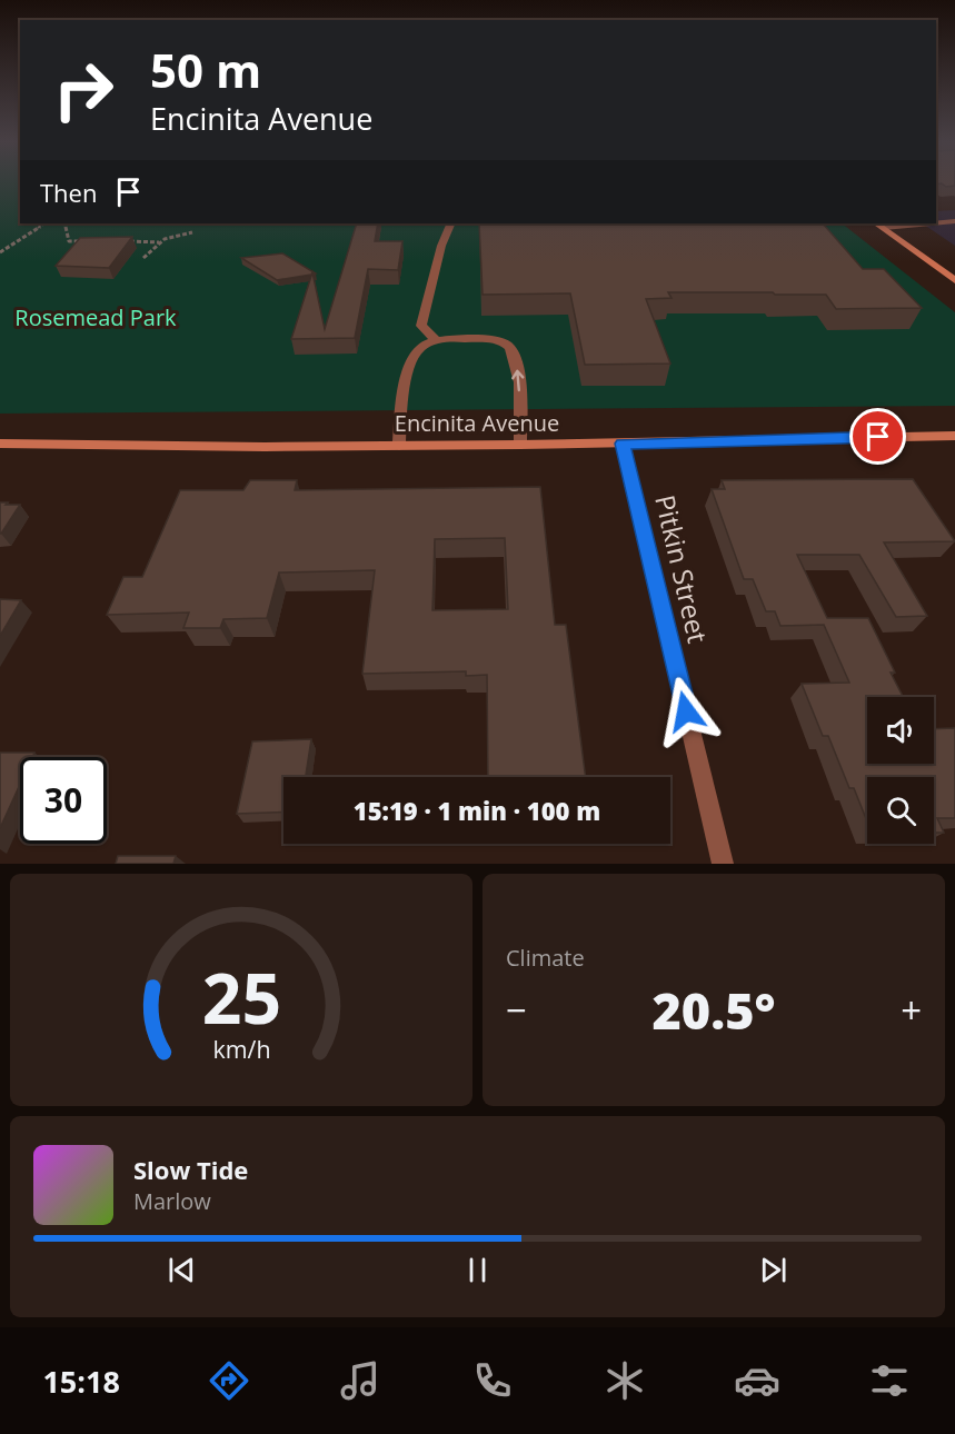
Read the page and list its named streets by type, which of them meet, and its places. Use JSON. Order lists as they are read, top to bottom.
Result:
{
  "streets": {
    "street": ["Encinita Avenue", "Pitkin Street"]
  },
  "crossings": [
    ["Encinita Avenue", "Pitkin Street"]
  ],
  "parks": ["Rosemead Park"],
  "page": {
    "turn": ["50 m", "Encinita Avenue"],
    "then": "Then",
    "limit": "30",
    "trip": "15:19 · 1 min · 100 m",
    "tile": "Climate",
    "heat": ["−", "20.5°", "+"],
    "song": ["Slow Tide", "Marlow"],
    "tabs": "15:18",
    "gauge": ["25", "km/h"]
  }
}
